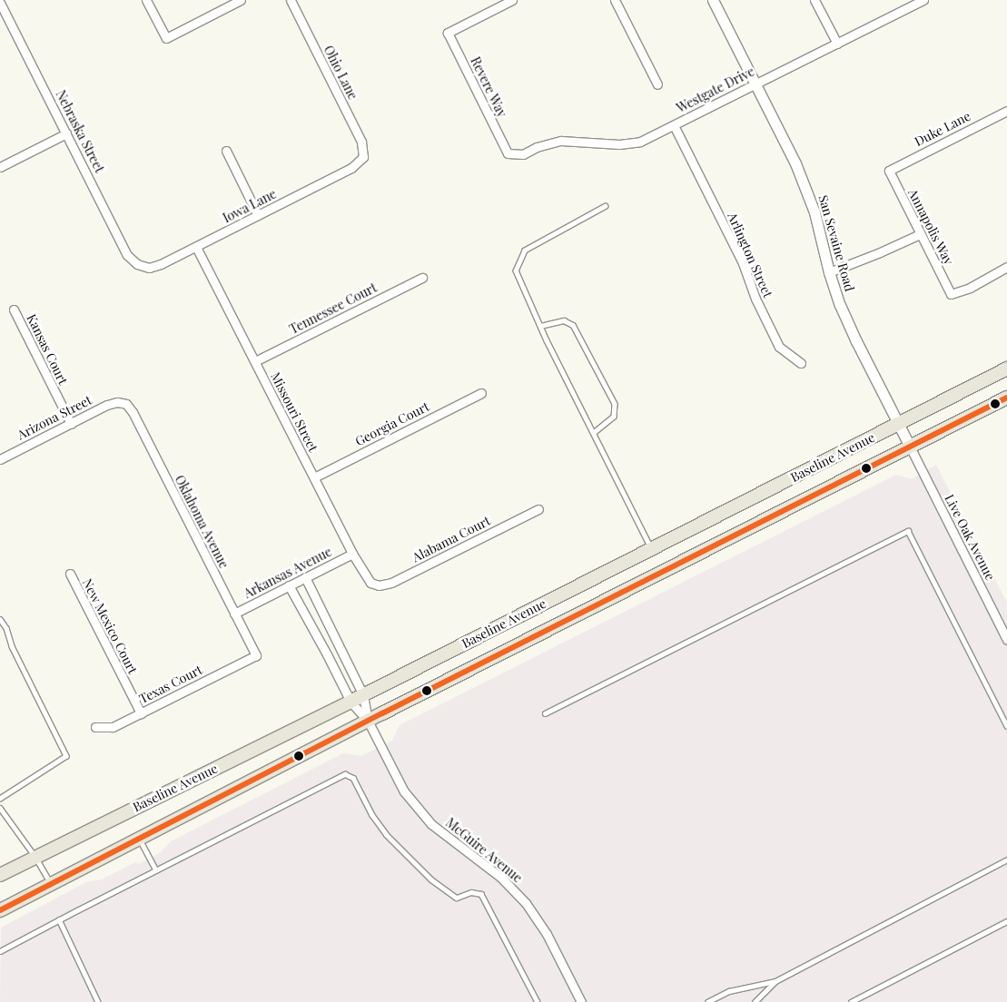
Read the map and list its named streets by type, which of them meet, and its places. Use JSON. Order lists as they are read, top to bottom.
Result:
{
  "streets": {
    "main road": ["Baseline Avenue"],
    "street": [
      "Ohio Lane",
      "Revere Way",
      "Westgate Drive",
      "Duke Lane",
      "Nebraska Street",
      "Iowa Lane",
      "Annapolis Way",
      "San Sevaine Road",
      "Arlington Street",
      "Tennessee Court",
      "Kansas Court",
      "Missouri Street",
      "Arizona Street",
      "Georgia Court",
      "Oklahoma Avenue",
      "Live Oak Avenue",
      "Alabama Court",
      "Arkansas Avenue",
      "New Mexico Court",
      "Texas Court",
      "McGuire Avenue"
    ]
  },
  "crossings": [
    ["Ohio Lane", "Iowa Lane"],
    ["Revere Way", "Westgate Drive"],
    ["Westgate Drive", "San Sevaine Road"],
    ["Westgate Drive", "Arlington Street"],
    ["Duke Lane", "Annapolis Way"],
    ["Nebraska Street", "Iowa Lane"],
    ["Iowa Lane", "Missouri Street"],
    ["San Sevaine Road", "Baseline Avenue"],
    ["San Sevaine Road", "Live Oak Avenue"],
    ["Tennessee Court", "Missouri Street"],
    ["Kansas Court", "Arizona Street"],
    ["Missouri Street", "Georgia Court"],
    ["Missouri Street", "Alabama Court"],
    ["Missouri Street", "Arkansas Avenue"],
    ["Arizona Street", "Oklahoma Avenue"],
    ["Baseline Avenue", "Live Oak Avenue"],
    ["Baseline Avenue", "McGuire Avenue"],
    ["Oklahoma Avenue", "Arkansas Avenue"],
    ["Oklahoma Avenue", "Texas Court"],
    ["Arkansas Avenue", "McGuire Avenue"],
    ["New Mexico Court", "Texas Court"]
  ]
}
